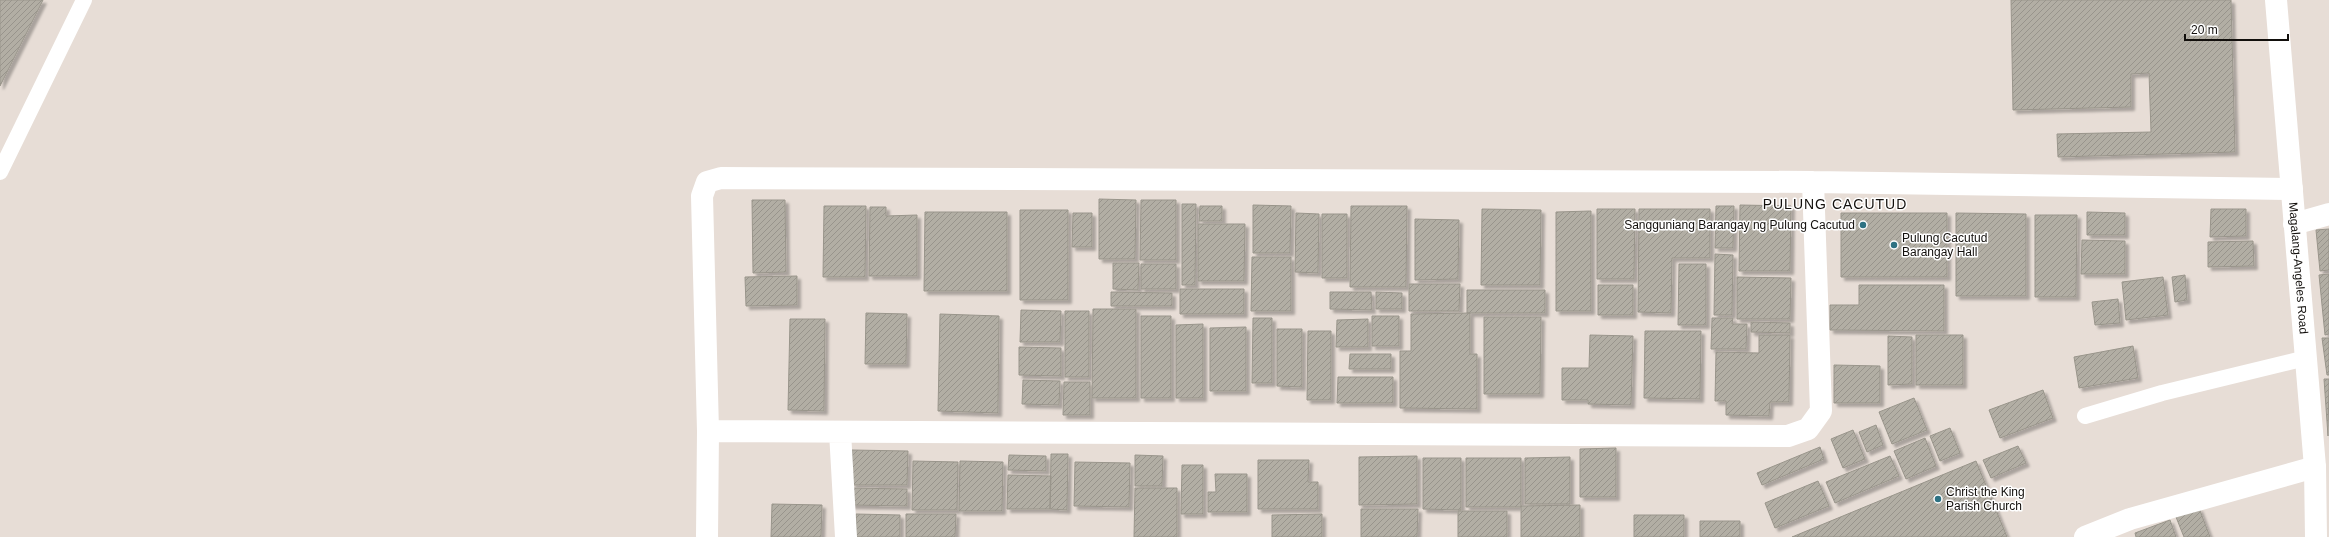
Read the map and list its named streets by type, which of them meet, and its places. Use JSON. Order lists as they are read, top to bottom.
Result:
{
  "streets": {
    "street": ["Magalang-Angeles Road"]
  },
  "districts": ["PULUNG CACUTUD"],
  "places": ["Sangguniang Barangay ng Pulung Cacutud", "Pulung Cacutud Barangay Hall", "Christ the King Parish Church"],
  "scale_bar": "20 m"
}
